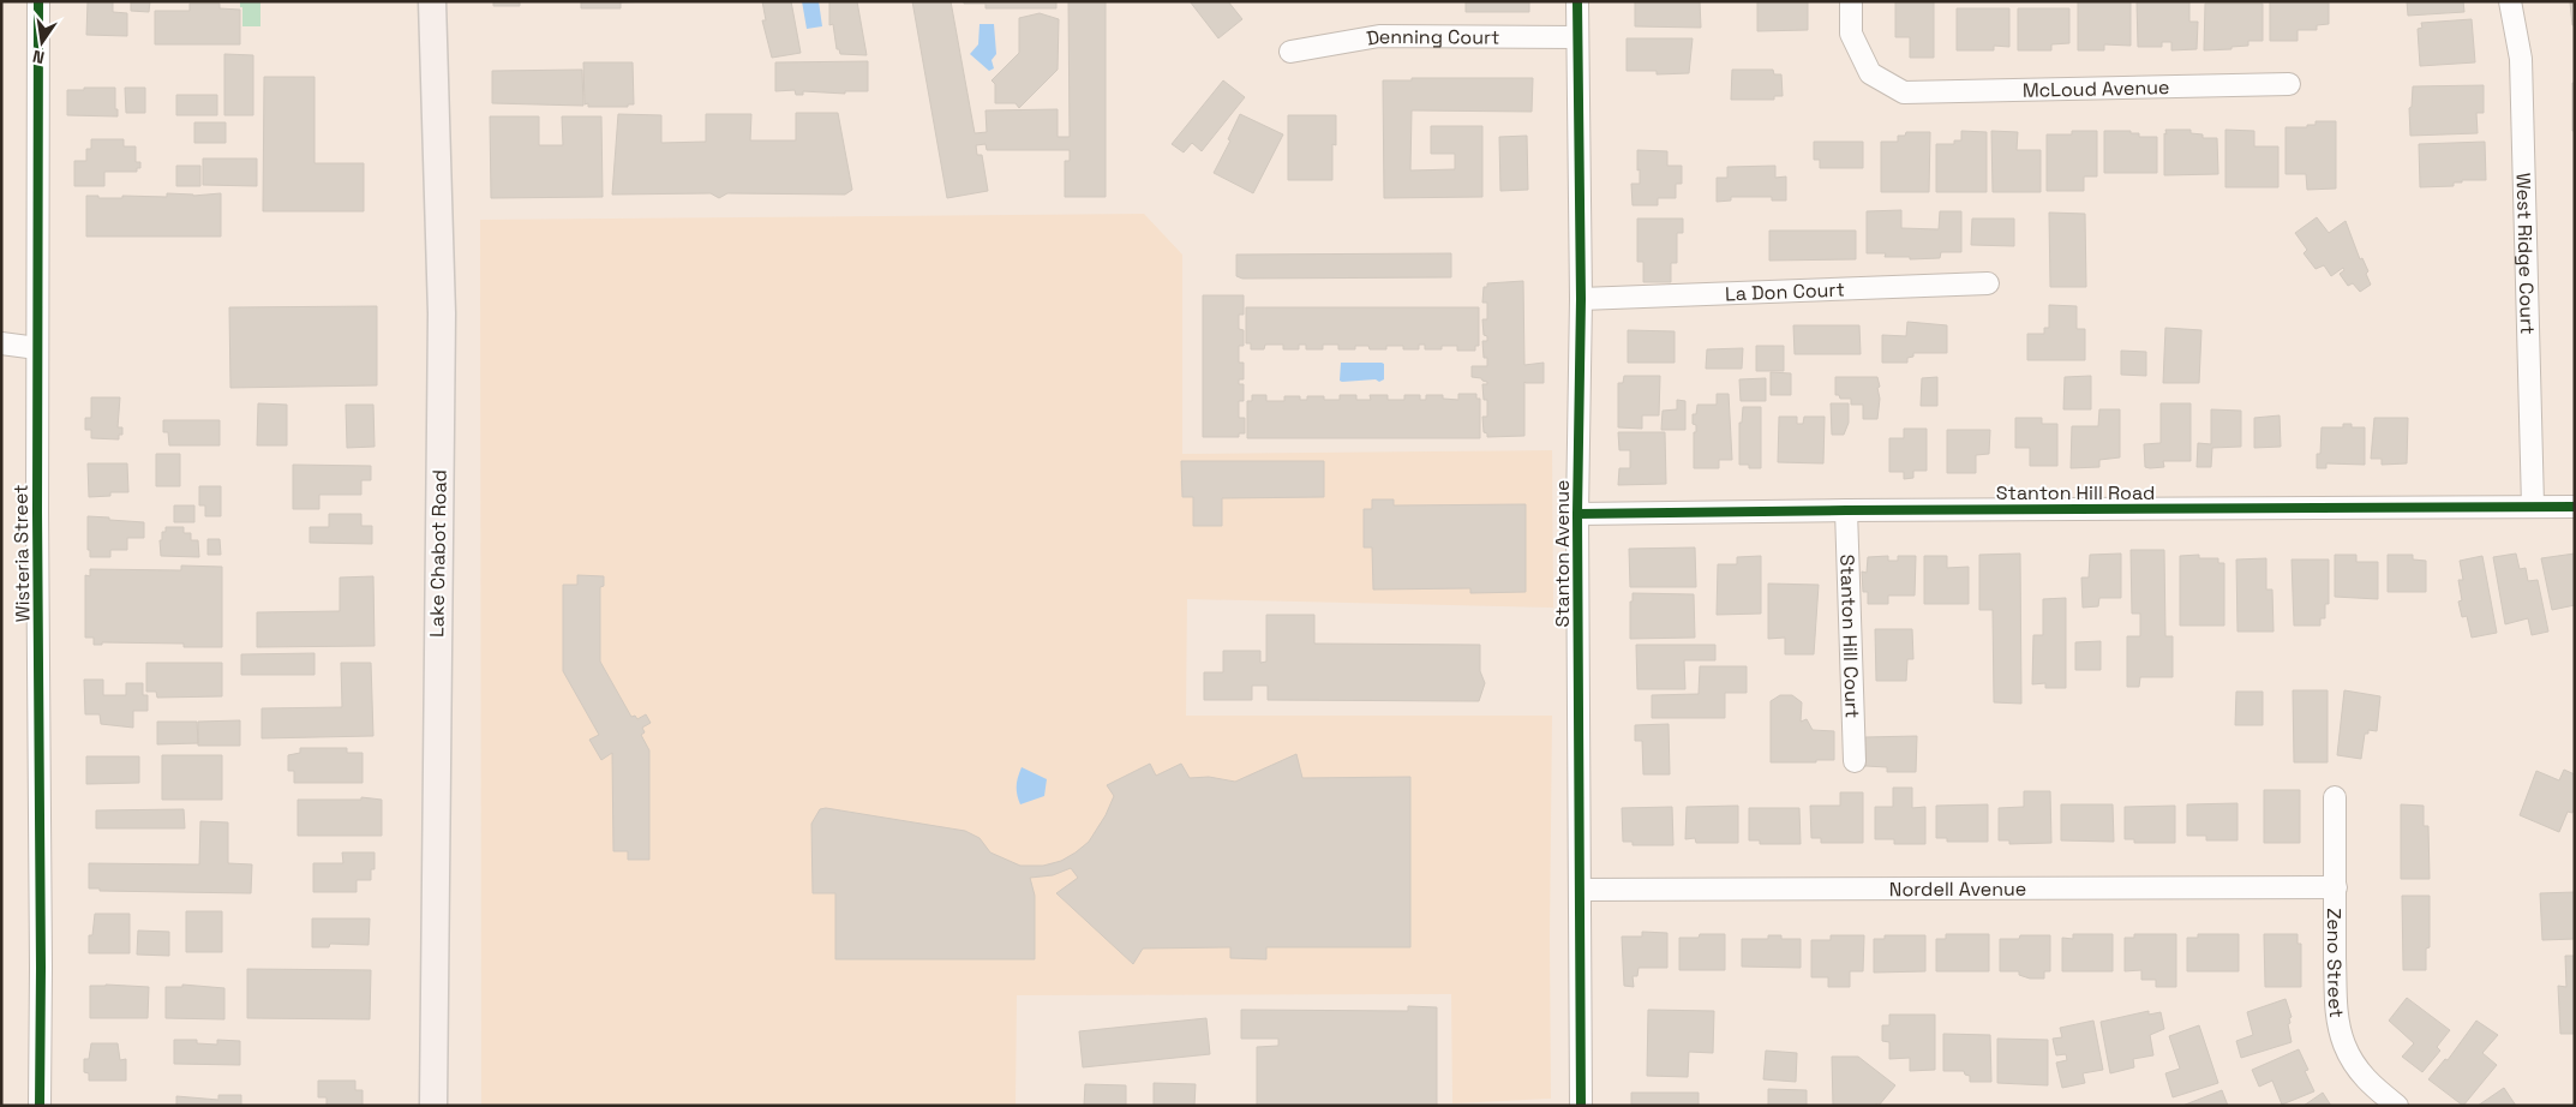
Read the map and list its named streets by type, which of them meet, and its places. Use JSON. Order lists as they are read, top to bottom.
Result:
{
  "streets": {
    "main road": ["Lake Chabot Road"],
    "street": [
      "Denning Court",
      "McLoud Avenue",
      "West Ridge Court",
      "La Don Court",
      "Stanton Hill Road",
      "Wisteria Street",
      "Stanton Avenue",
      "Stanton Hill Court",
      "Nordell Avenue",
      "Zeno Street"
    ]
  },
  "crossings": [
    ["Denning Court", "Stanton Avenue"],
    ["West Ridge Court", "Stanton Hill Road"],
    ["La Don Court", "Stanton Avenue"],
    ["Stanton Hill Road", "Stanton Avenue"],
    ["Stanton Hill Road", "Stanton Hill Court"],
    ["Stanton Avenue", "Nordell Avenue"],
    ["Nordell Avenue", "Zeno Street"]
  ],
  "north": "bottom"
}
